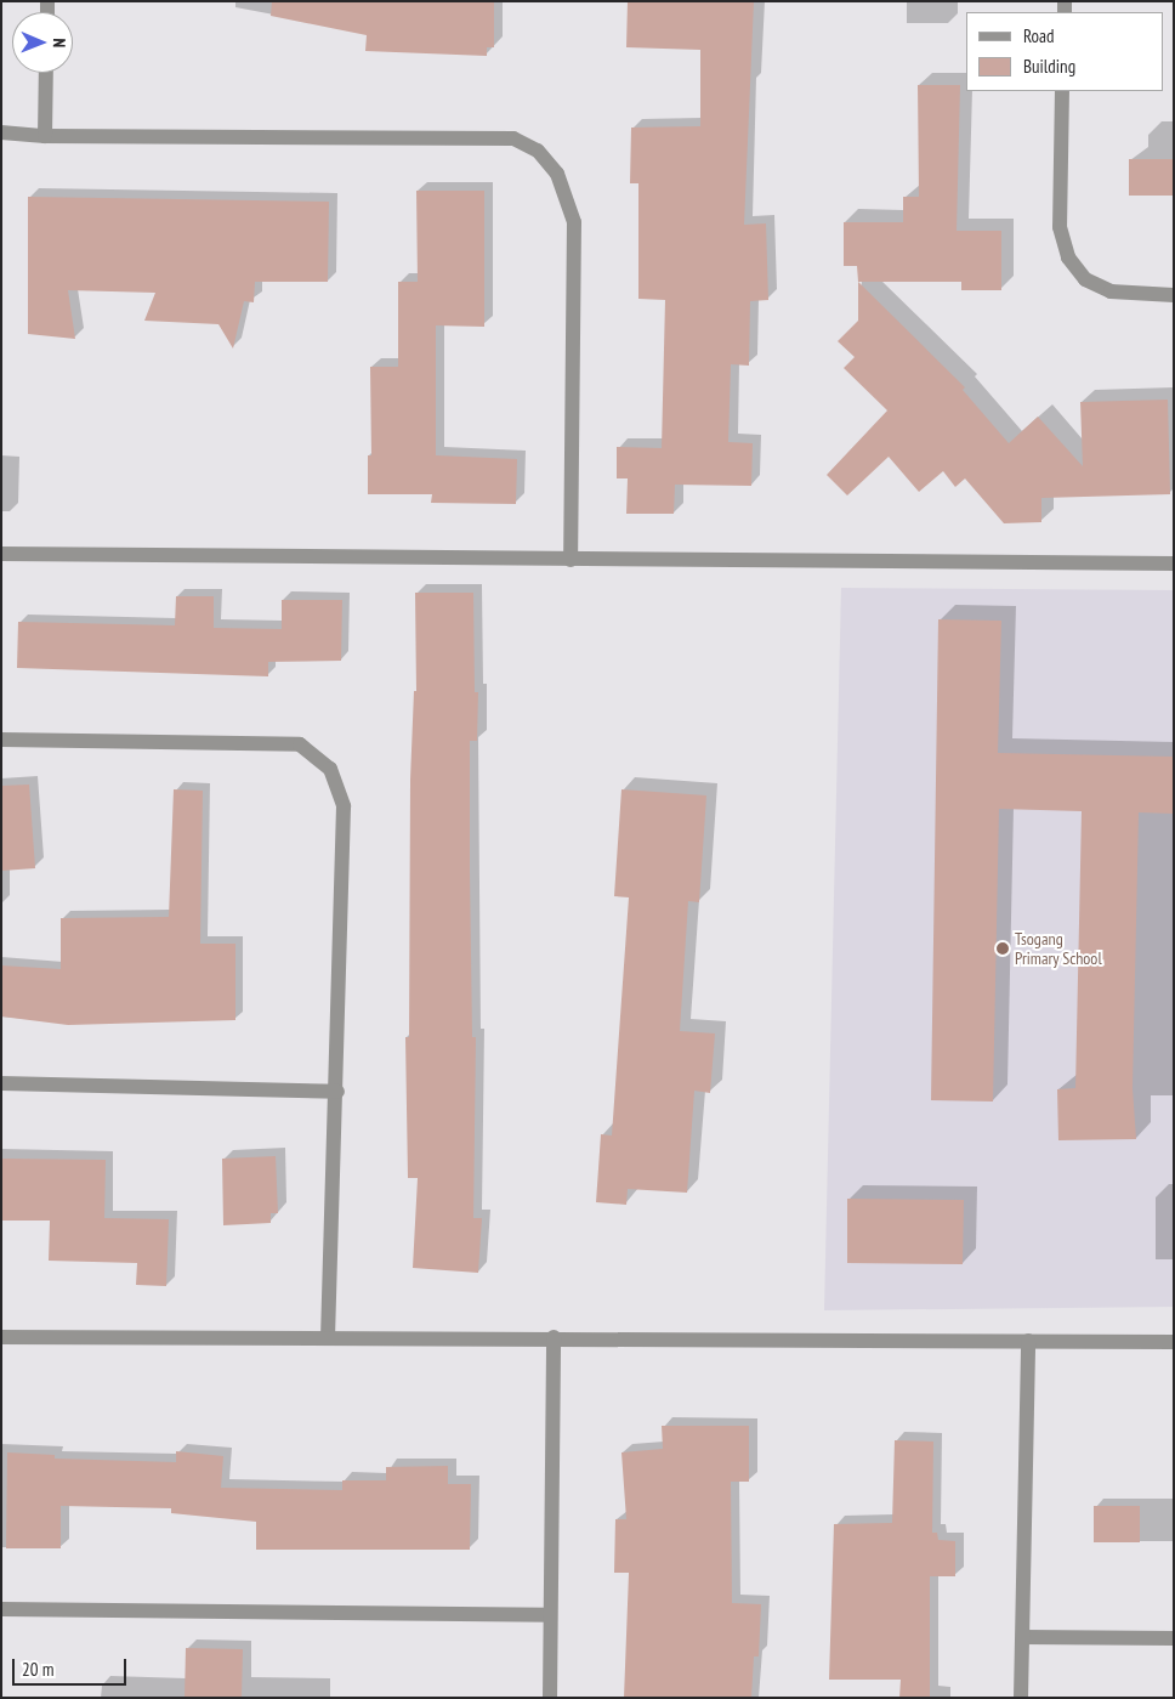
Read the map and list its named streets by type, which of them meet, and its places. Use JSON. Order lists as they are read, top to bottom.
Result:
{
  "places": ["Tsogang Primary School"],
  "legend": ["Road", "Building"],
  "scale_bar": "20 m",
  "north": "right"
}
